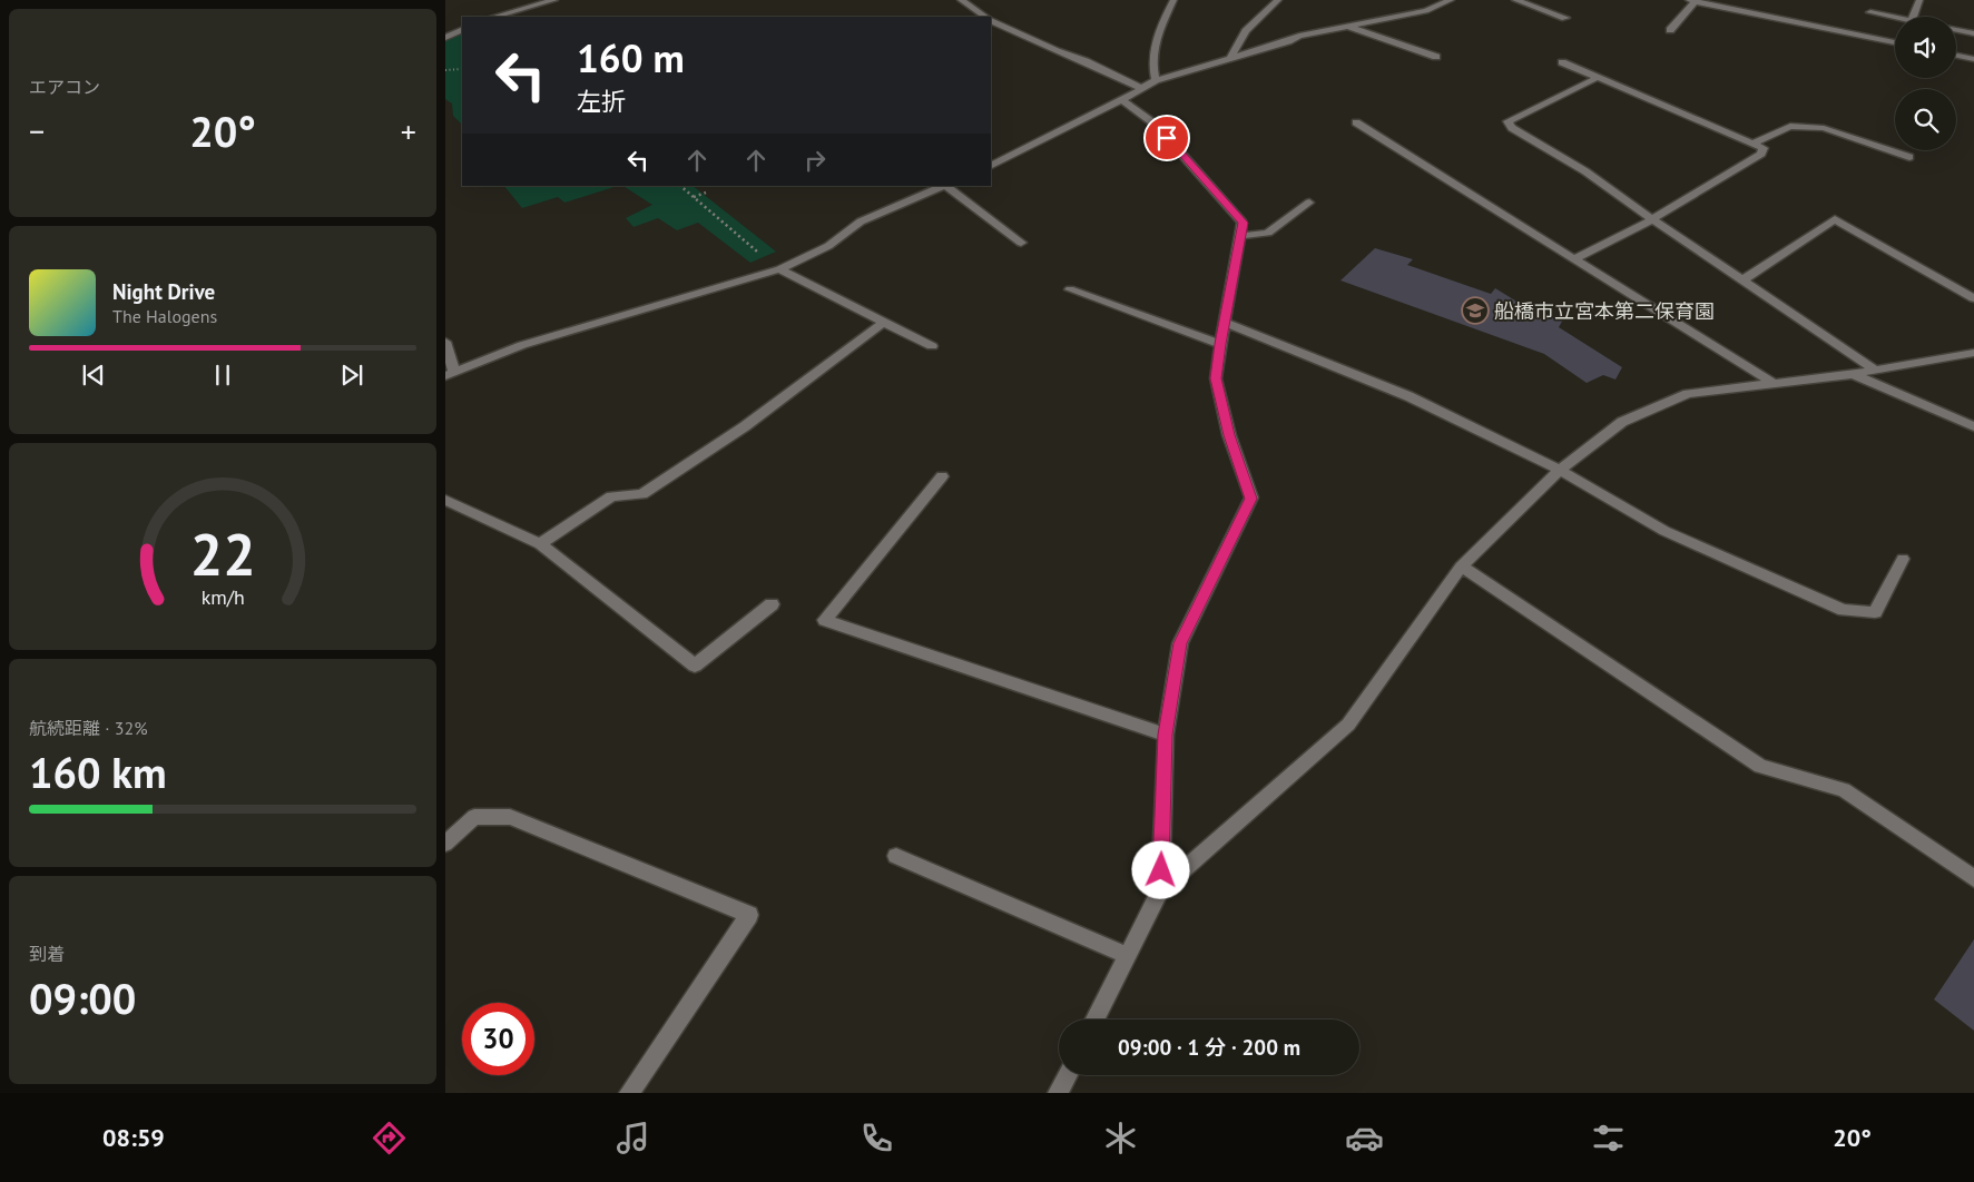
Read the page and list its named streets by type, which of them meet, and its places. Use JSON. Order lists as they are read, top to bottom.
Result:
{
  "places": {
    "school or university": ["船橋市立宮本第二保育園"]
  },
  "page": {
    "tile": [
      "エアコン",
      ["航続距離 · 32%", "160 km"],
      ["到着", "09:00"]
    ],
    "turn": ["160 m", "左折"],
    "heat": ["−", "20°", "+"],
    "song": ["Night Drive", "The Halogens"],
    "limit": "30",
    "trip": "09:00 · 1 分 · 200 m",
    "tabs": ["08:59", "20°"],
    "gauge": ["22", "km/h"]
  }
}
